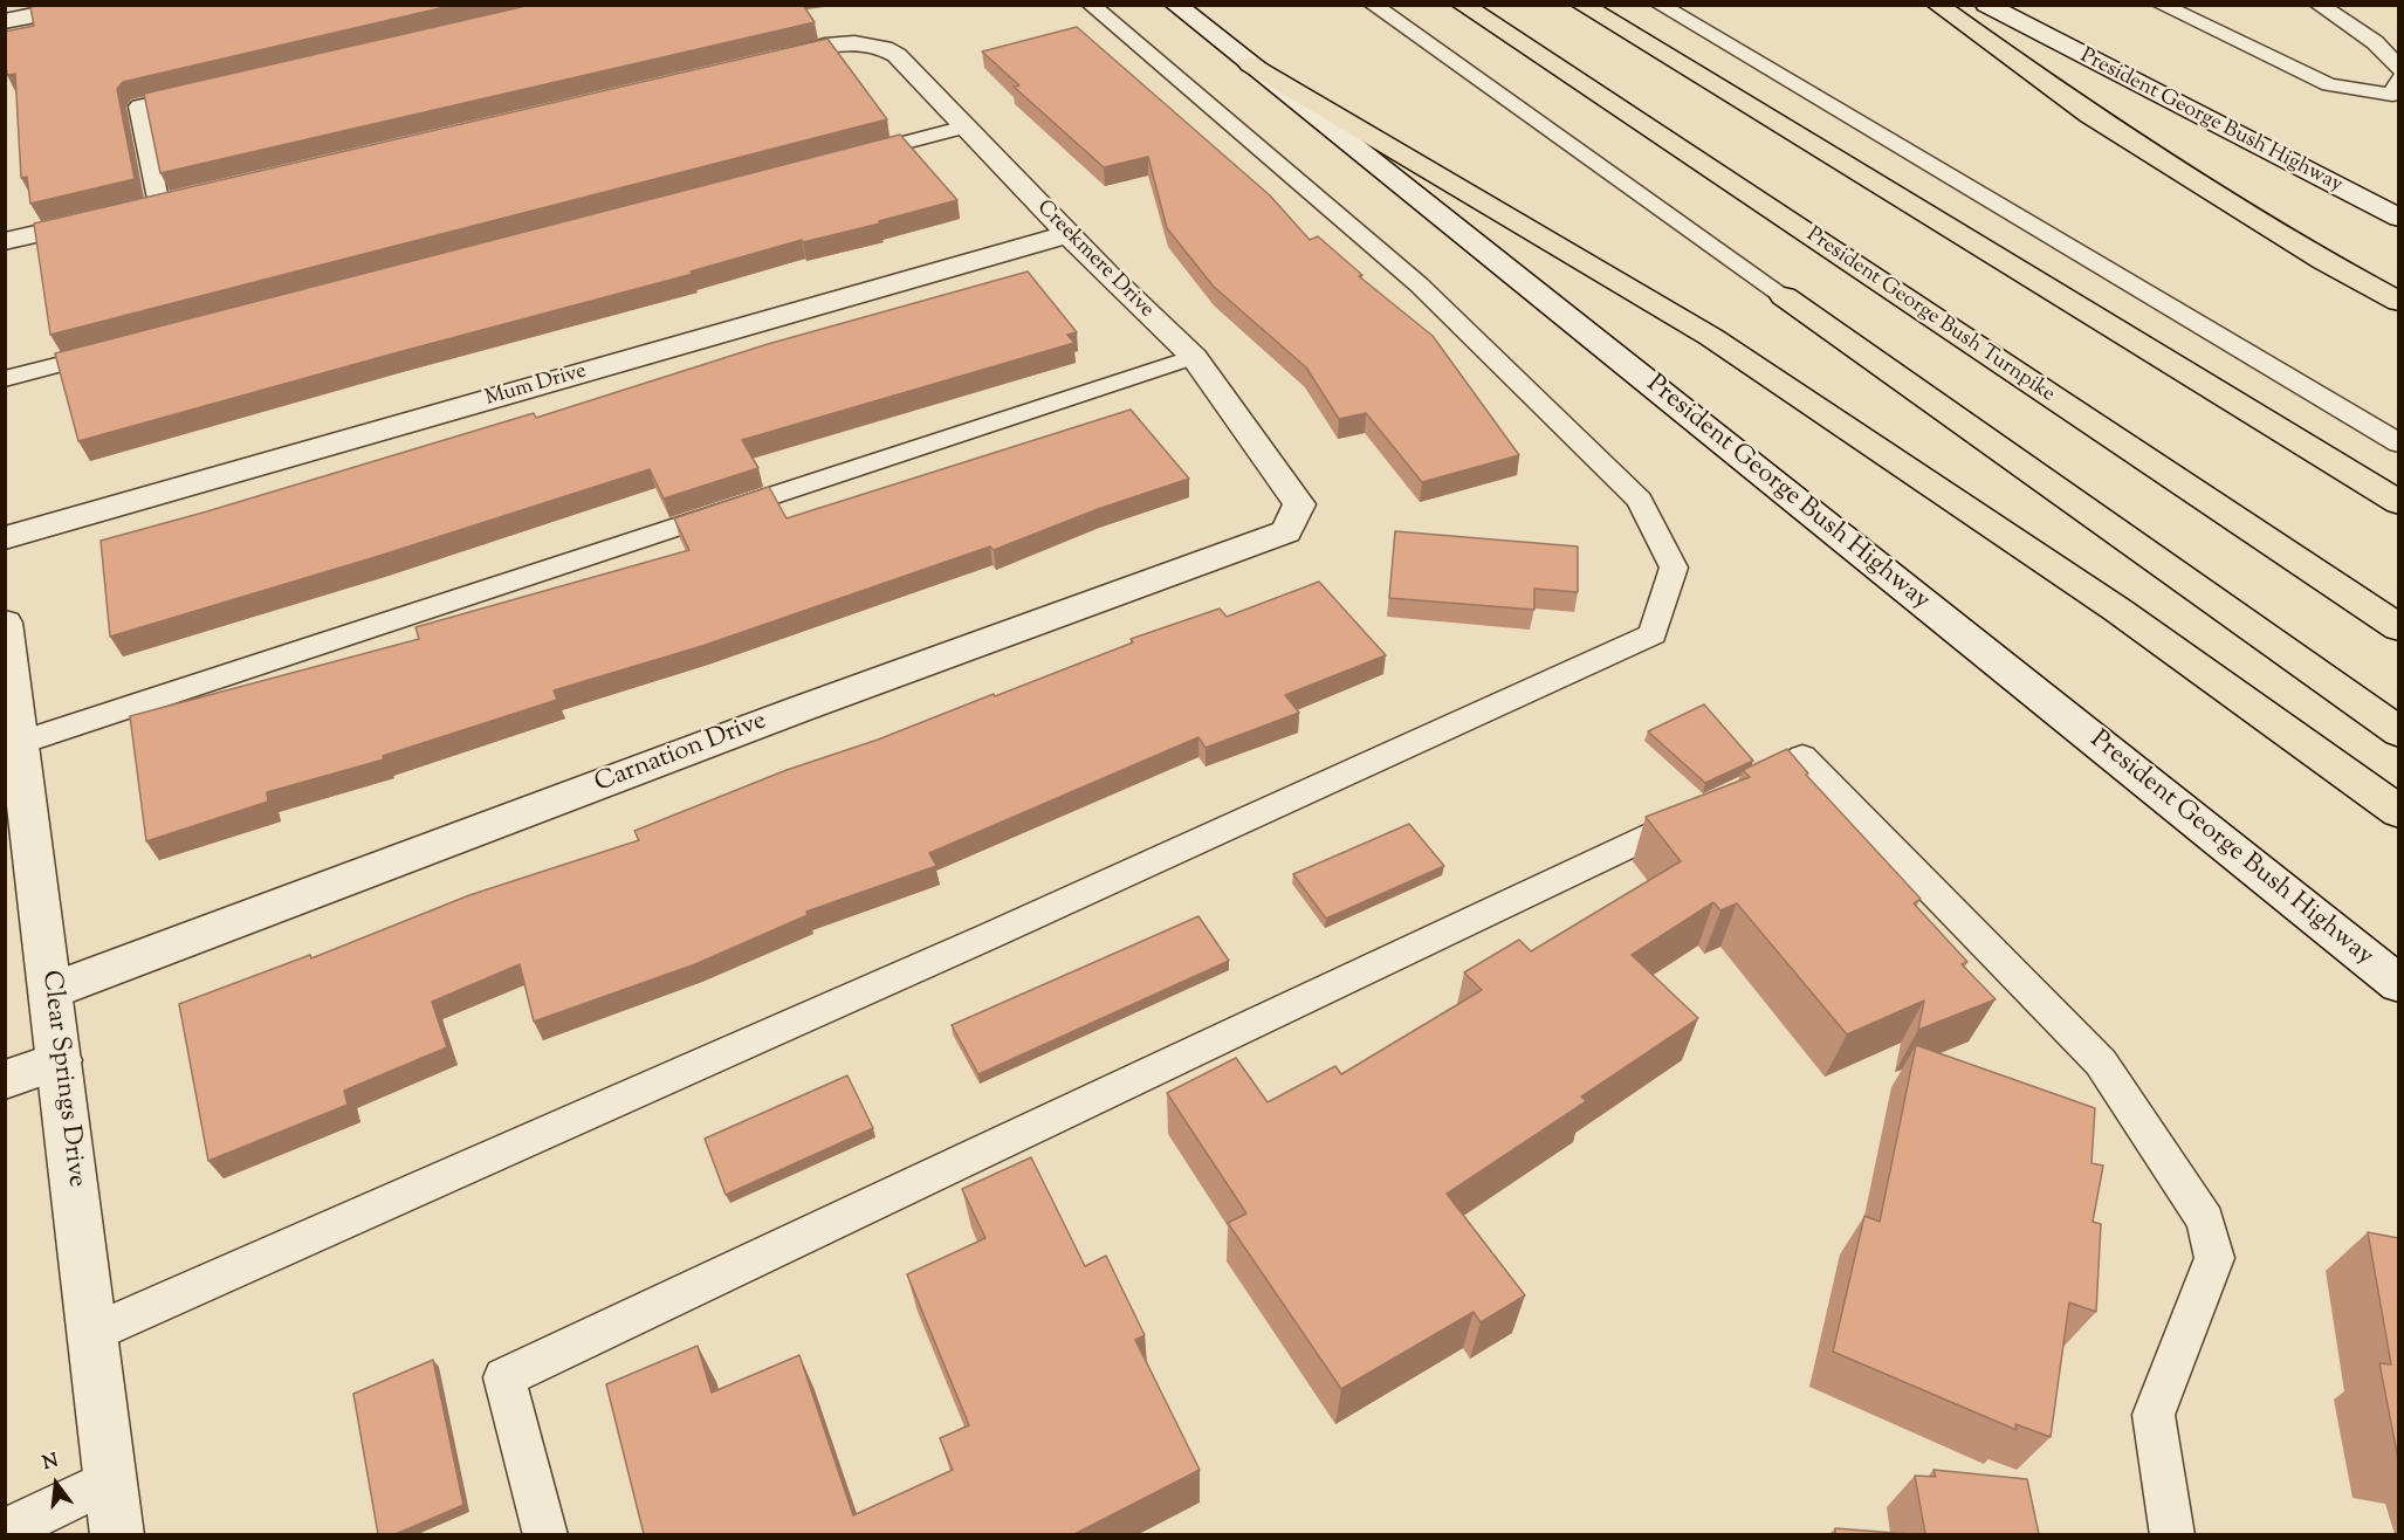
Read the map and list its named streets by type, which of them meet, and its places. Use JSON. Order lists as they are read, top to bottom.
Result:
{
  "streets": {
    "highway": ["President George Bush Turnpike"],
    "street": [
      "President George Bush Highway",
      "Creekmere Drive",
      "Mum Drive",
      "Carnation Drive",
      "Clear Springs Drive"
    ]
  },
  "crossings": [
    ["Creekmere Drive", "Mum Drive"],
    ["Creekmere Drive", "Carnation Drive"],
    ["Carnation Drive", "Clear Springs Drive"]
  ],
  "north": "top"
}
